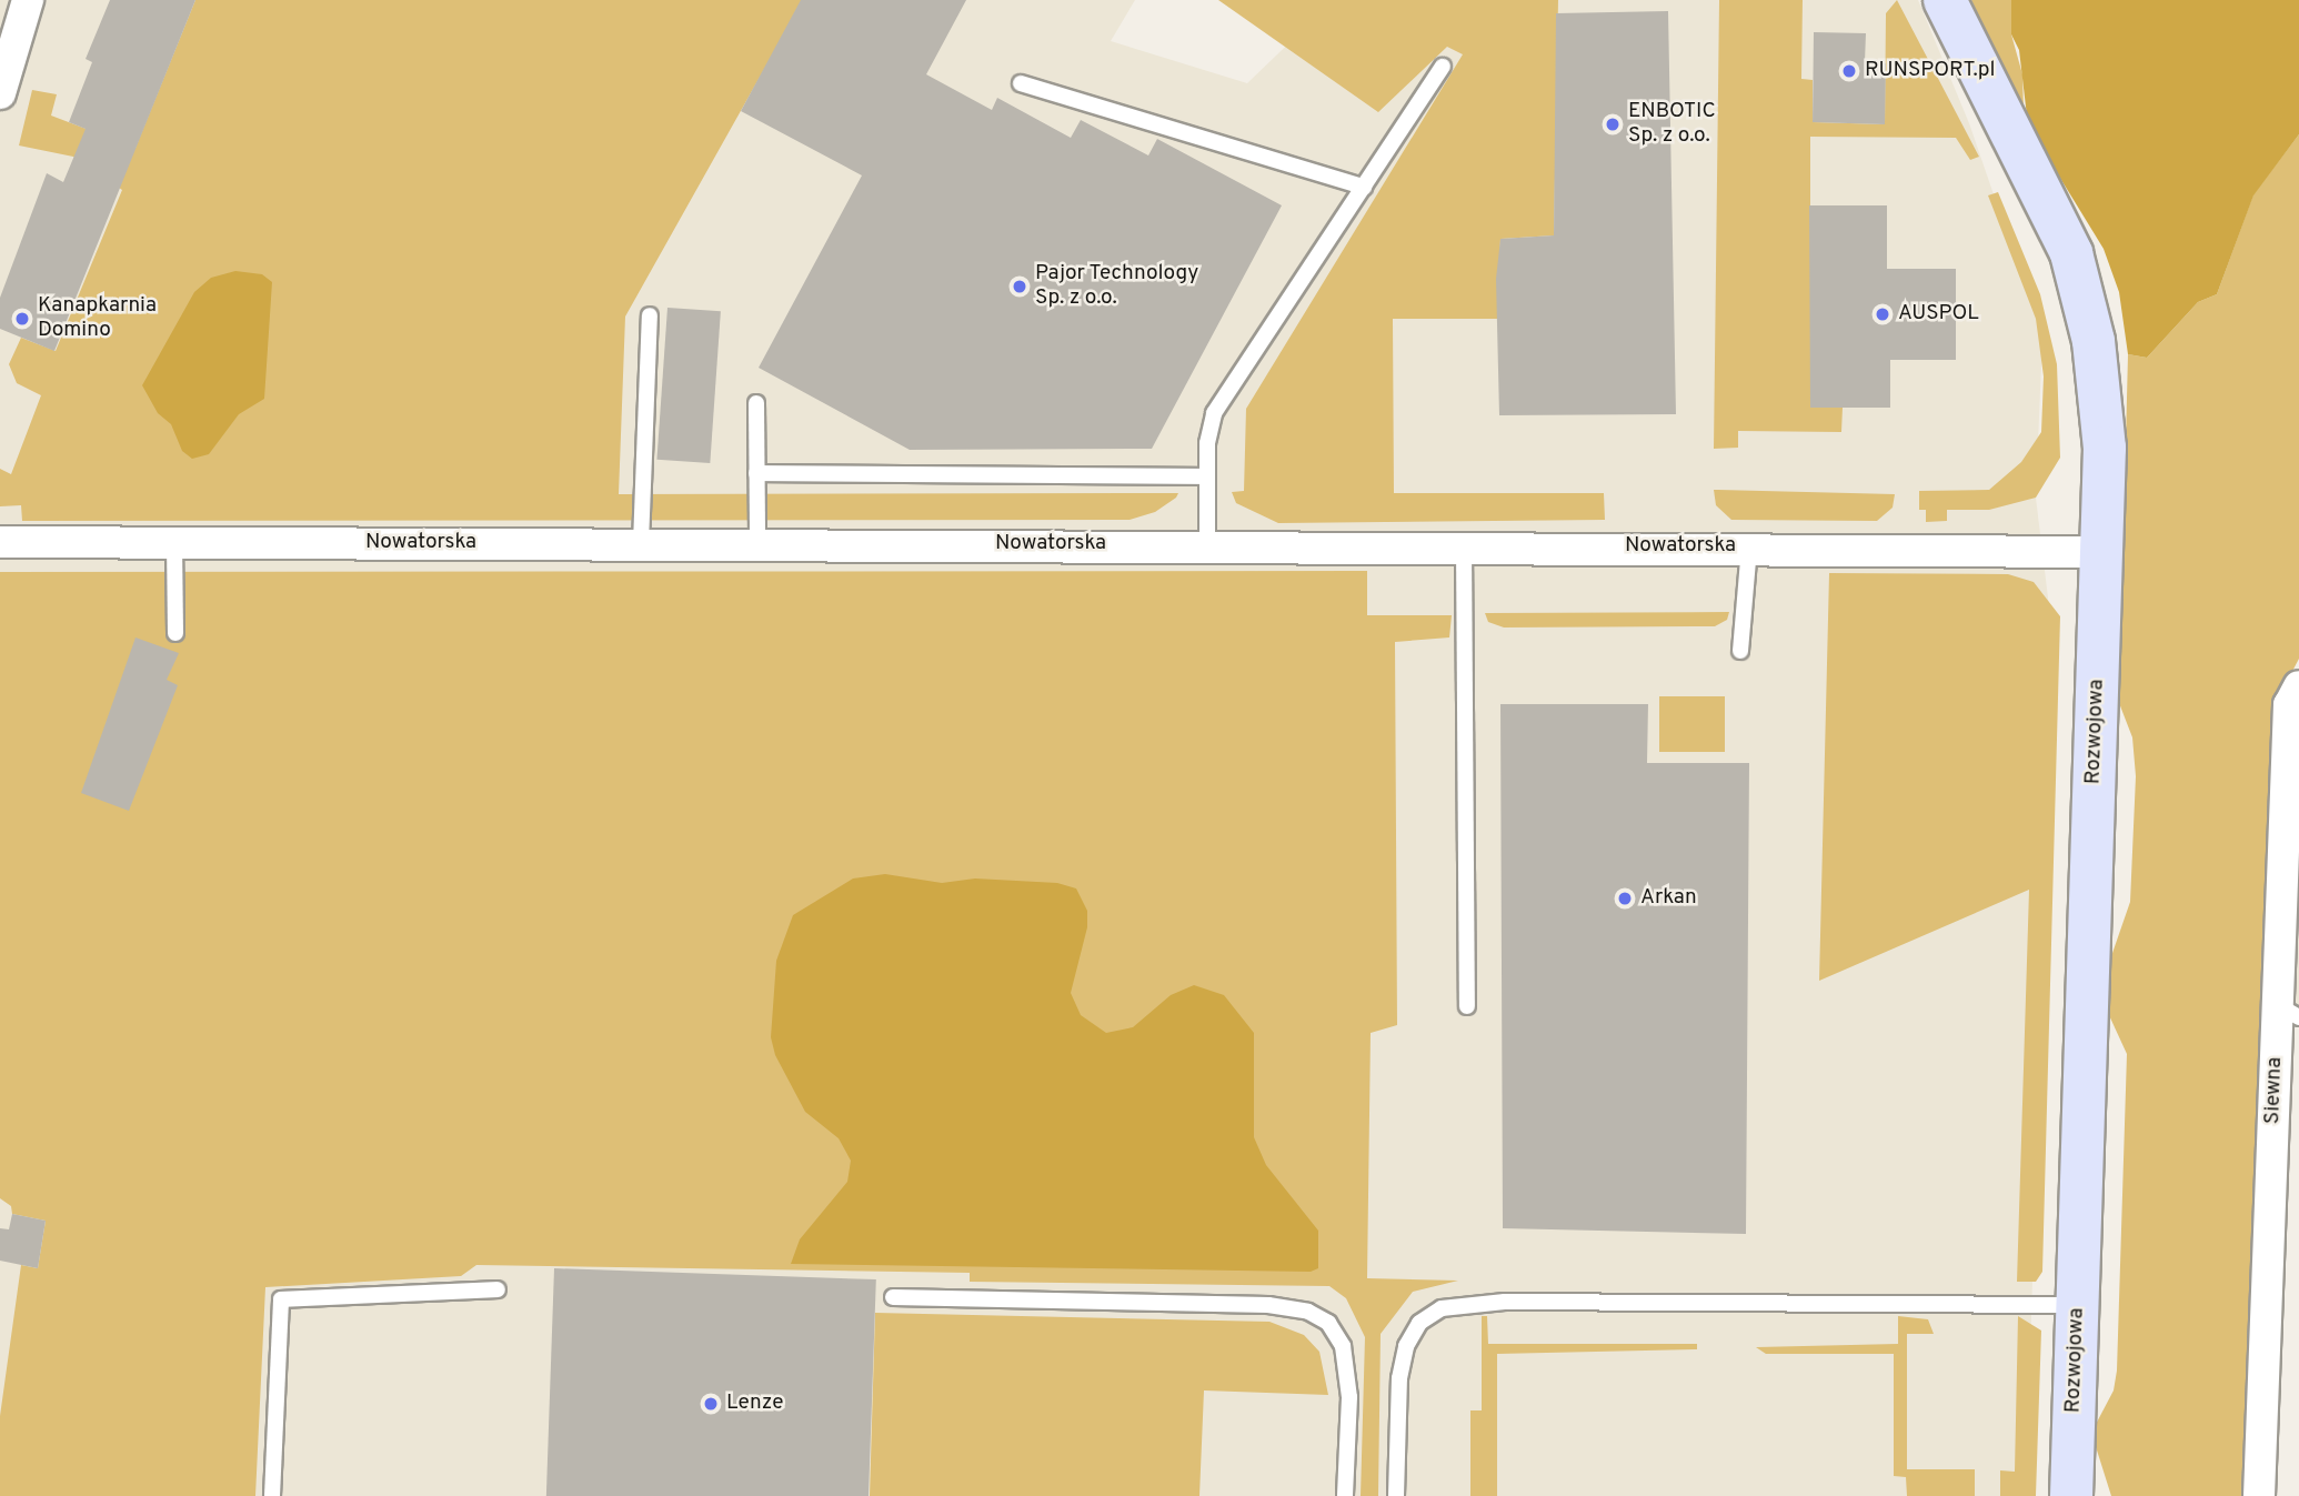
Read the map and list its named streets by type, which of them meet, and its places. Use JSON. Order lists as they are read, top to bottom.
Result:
{
  "streets": {
    "street": ["Nowatorska", "Rozwojowa", "Siewna"]
  },
  "crossings": [
    ["Nowatorska", "Rozwojowa"]
  ],
  "places": [
    "RUNSPORT.pl",
    "ENBOTIC Sp. z o.o.",
    "Pajor Technology Sp. z o.o.",
    "AUSPOL",
    "Kanapkarnia Domino",
    "Arkan",
    "Lenze"
  ]
}
